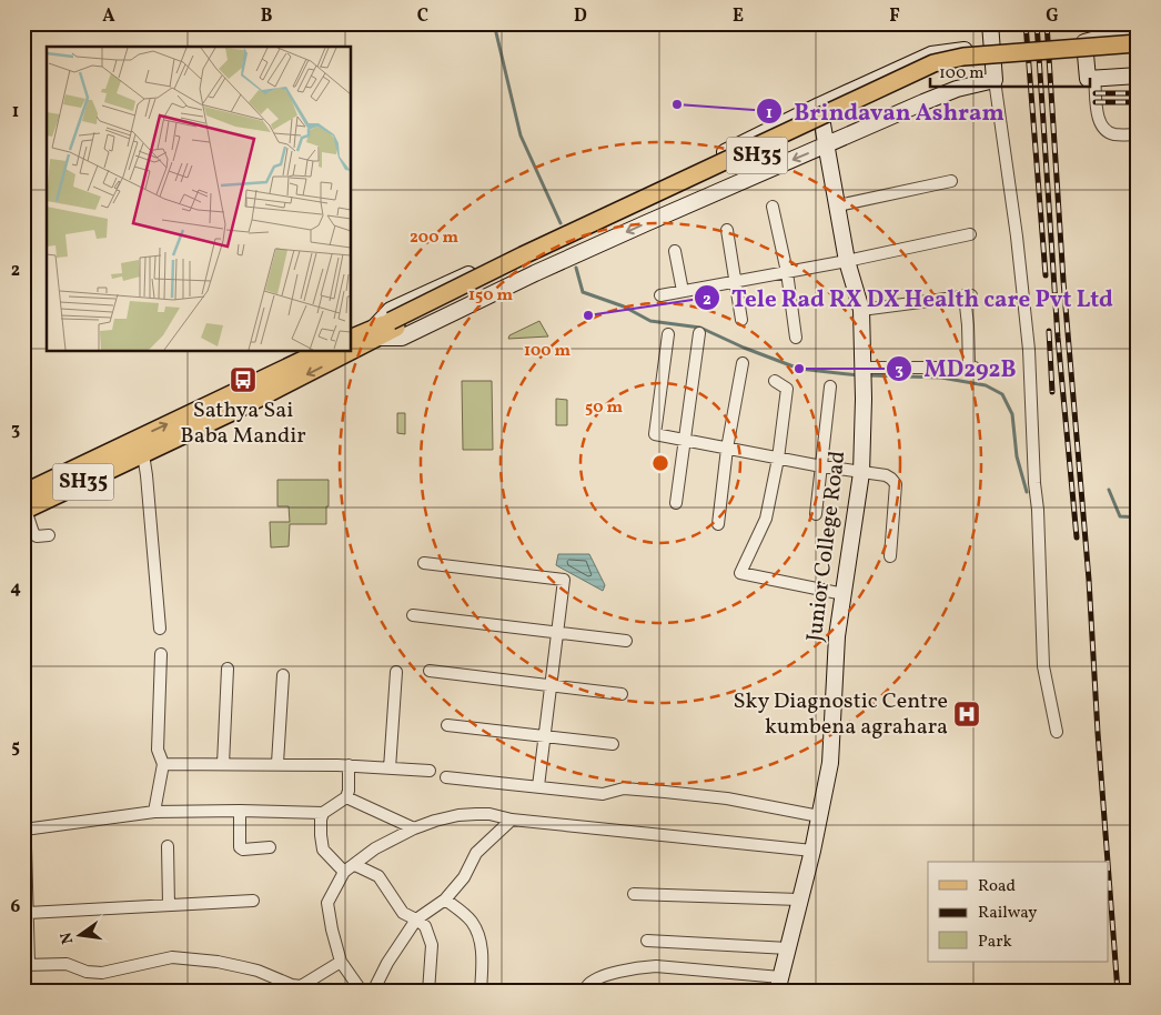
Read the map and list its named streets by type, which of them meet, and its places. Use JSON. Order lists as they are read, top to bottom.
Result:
{
  "streets": {
    "main road": ["SH35", "Junior College Road"]
  },
  "places": {
    "other": ["Brindavan Ashram", "Tele Rad RX DX Health care Pvt Ltd", "MD292B"],
    "bus stop": ["Sathya Sai Baba Mandir"],
    "hospital": ["Sky Diagnostic Centre kumbena agrahara"]
  },
  "legend": ["Road", "Railway", "Park"],
  "scale_bar": "100 m",
  "north": "left",
  "grid": {
    "columns": [
      "A",
      "B",
      "C",
      "D",
      "E",
      "F",
      "G"
    ],
    "rows": [
      "1",
      "2",
      "3",
      "4",
      "5",
      "6"
    ]
  },
  "rings": [
    "200 m",
    "150 m",
    "100 m",
    "50 m"
  ]
}
